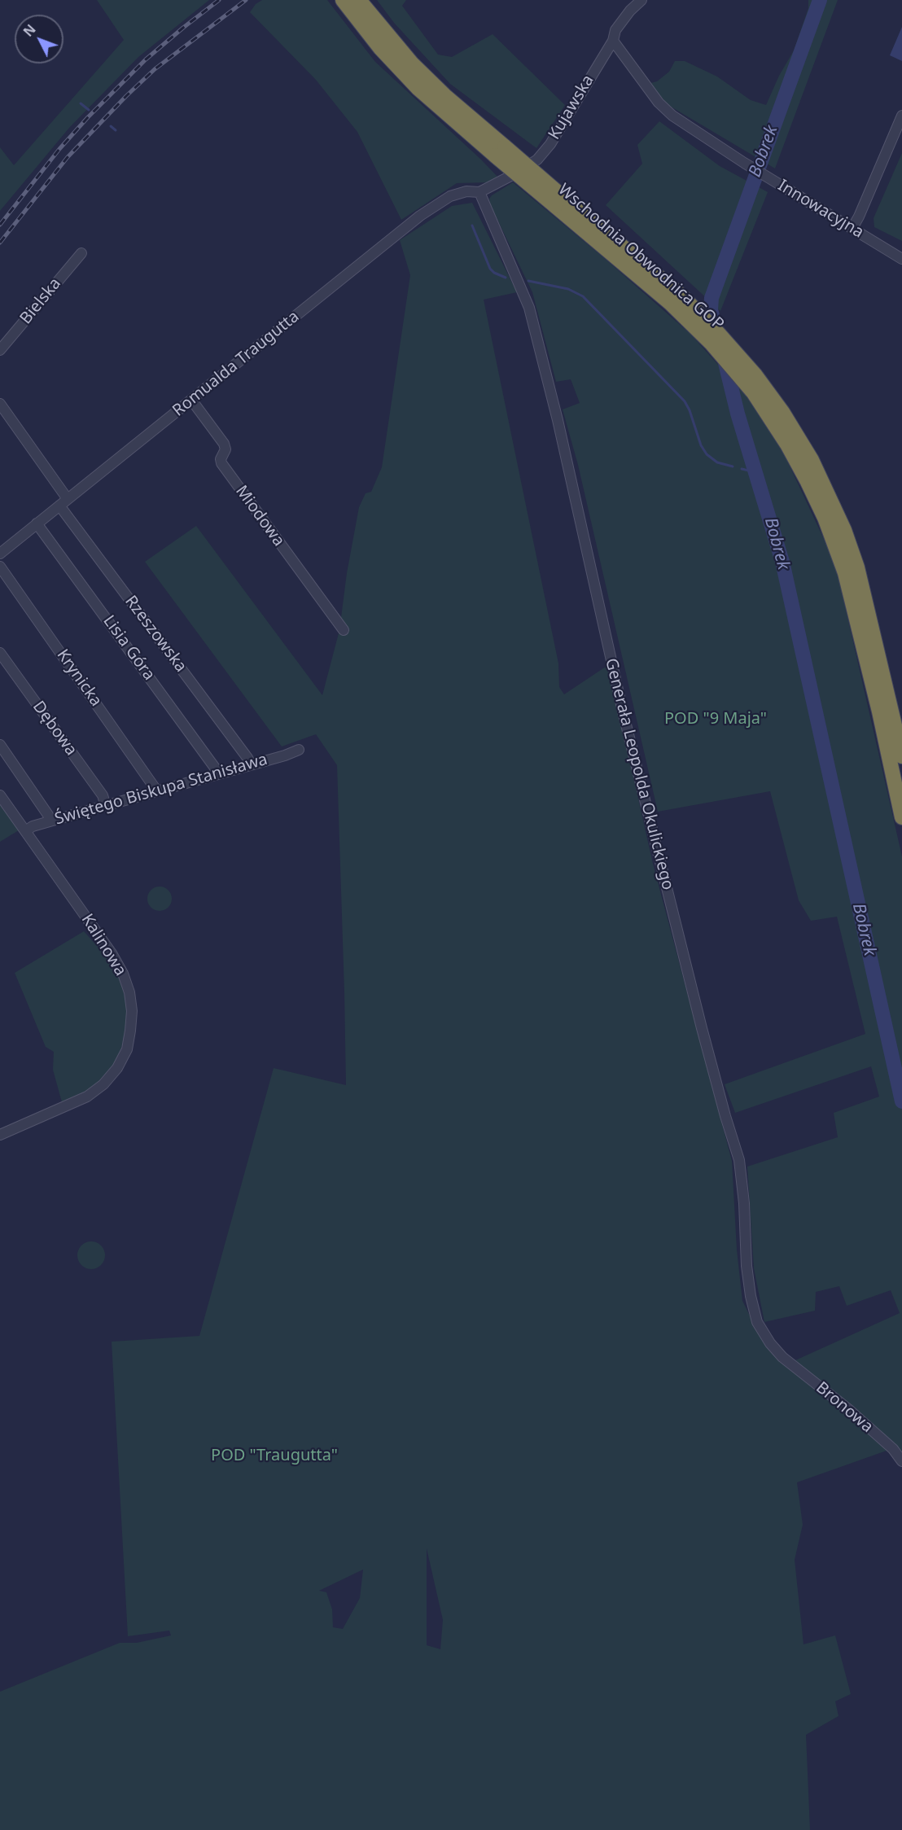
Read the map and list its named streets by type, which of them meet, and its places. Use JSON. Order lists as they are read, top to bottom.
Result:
{
  "streets": {
    "highway": ["Wschodnia Obwodnica GOP"],
    "street": [
      "Kujawska",
      "Innowacyjna",
      "Bielska",
      "Romualda Traugutta",
      "Miodowa",
      "Rzeszowska",
      "Lisia Góra",
      "Krynicka",
      "Dębowa",
      "Generała Leopolda Okulickiego",
      "Świętego Biskupa Stanisława",
      "Kalinowa",
      "Bronowa"
    ]
  },
  "crossings": [
    ["Kujawska", "Innowacyjna"],
    ["Kujawska", "Romualda Traugutta"],
    ["Kujawska", "Generała Leopolda Okulickiego"],
    ["Romualda Traugutta", "Miodowa"],
    ["Romualda Traugutta", "Rzeszowska"],
    ["Romualda Traugutta", "Lisia Góra"],
    ["Romualda Traugutta", "Generała Leopolda Okulickiego"],
    ["Rzeszowska", "Świętego Biskupa Stanisława"],
    ["Lisia Góra", "Świętego Biskupa Stanisława"],
    ["Krynicka", "Świętego Biskupa Stanisława"],
    ["Dębowa", "Świętego Biskupa Stanisława"],
    ["Generała Leopolda Okulickiego", "Bronowa"],
    ["Świętego Biskupa Stanisława", "Kalinowa"]
  ],
  "water": ["Bobrek"],
  "parks": ["POD \"9 Maja\"", "POD \"Traugutta\""],
  "north": "top left"
}
